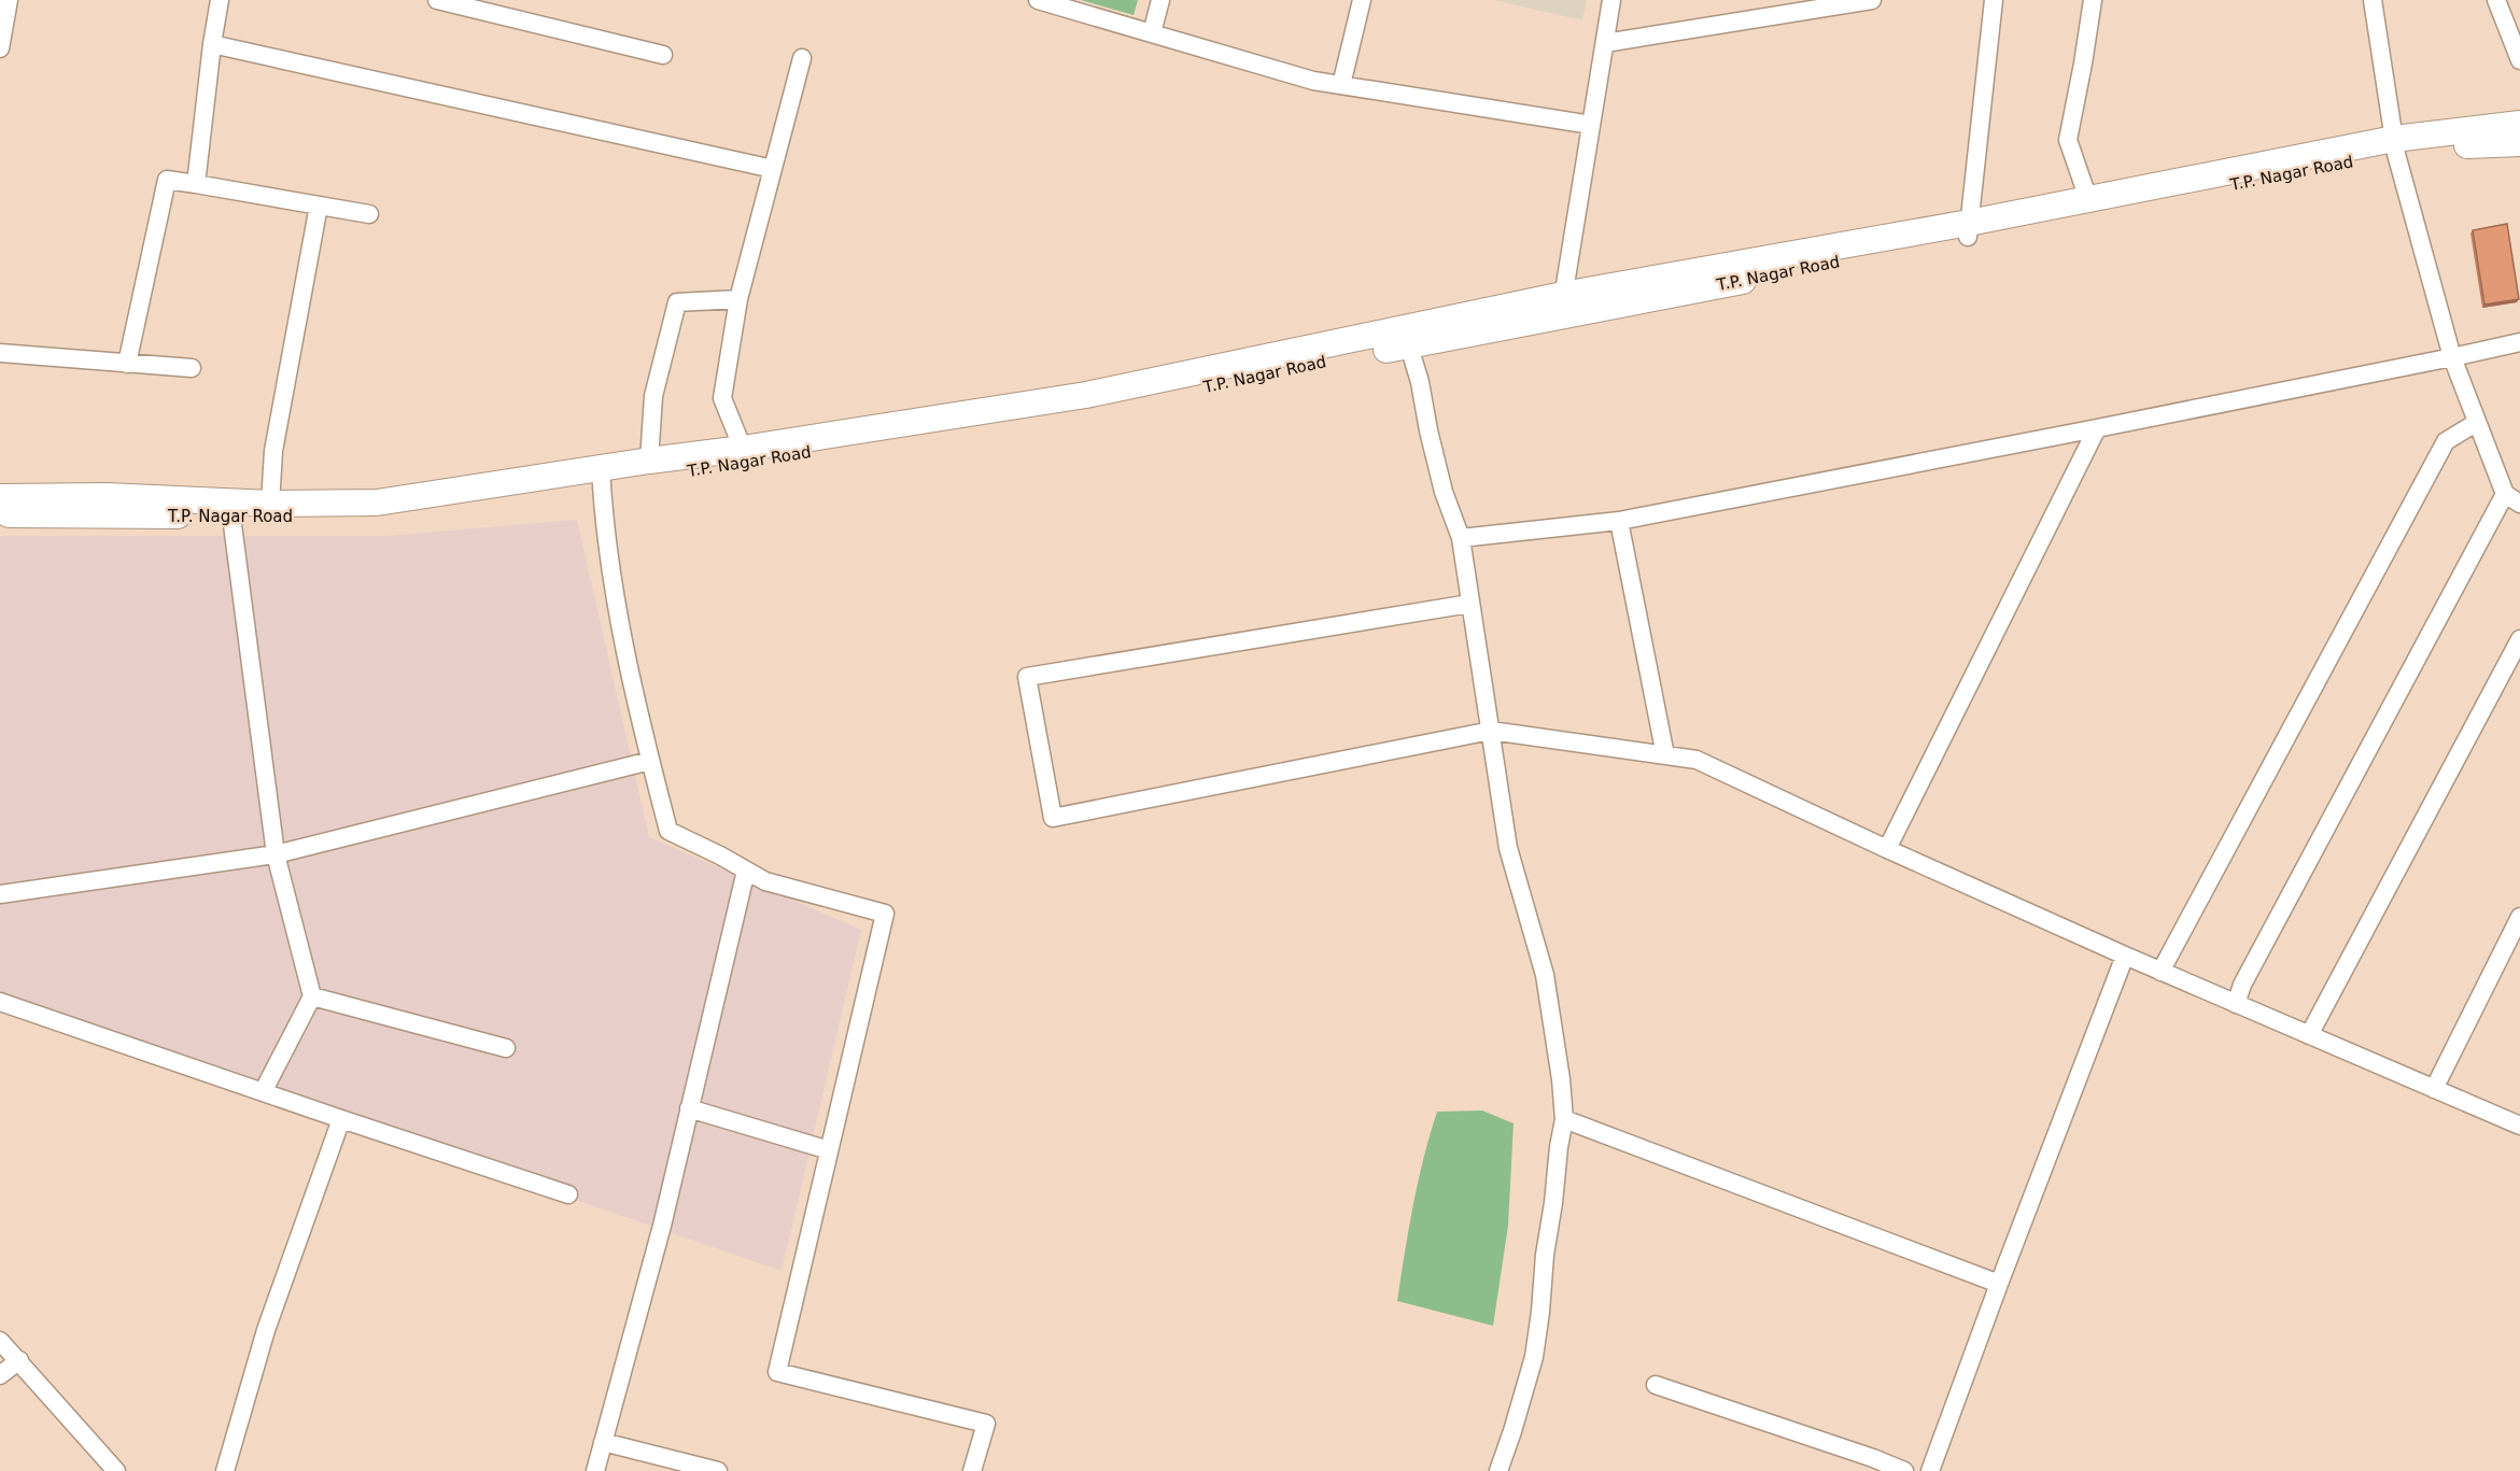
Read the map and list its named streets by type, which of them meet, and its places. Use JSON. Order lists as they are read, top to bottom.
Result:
{
  "streets": {
    "main road": ["T.P. Nagar Road"]
  }
}
